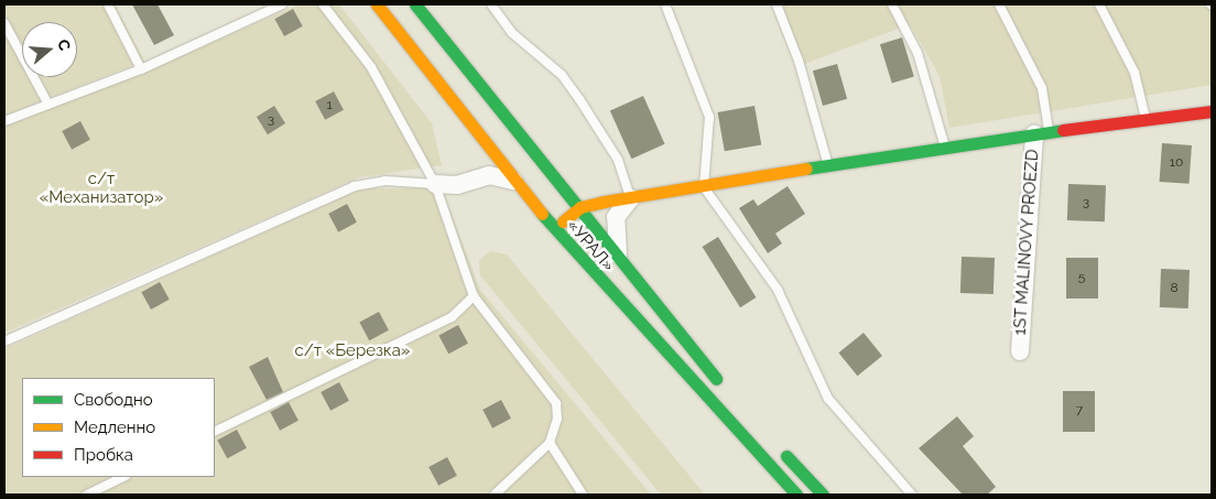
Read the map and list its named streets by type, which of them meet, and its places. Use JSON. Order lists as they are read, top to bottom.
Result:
{
  "streets": {
    "main road": ["«УРАЛ»"],
    "street": ["1ST MALINOVY PROEZD"]
  },
  "parks": ["с/т «Механизатор»", "с/т «Березка»"],
  "house_numbers": [
    "1",
    "3",
    "10",
    "3",
    "5",
    "8",
    "7"
  ],
  "legend": ["Свободно", "Медленно", "Пробка"],
  "north": "right"
}
